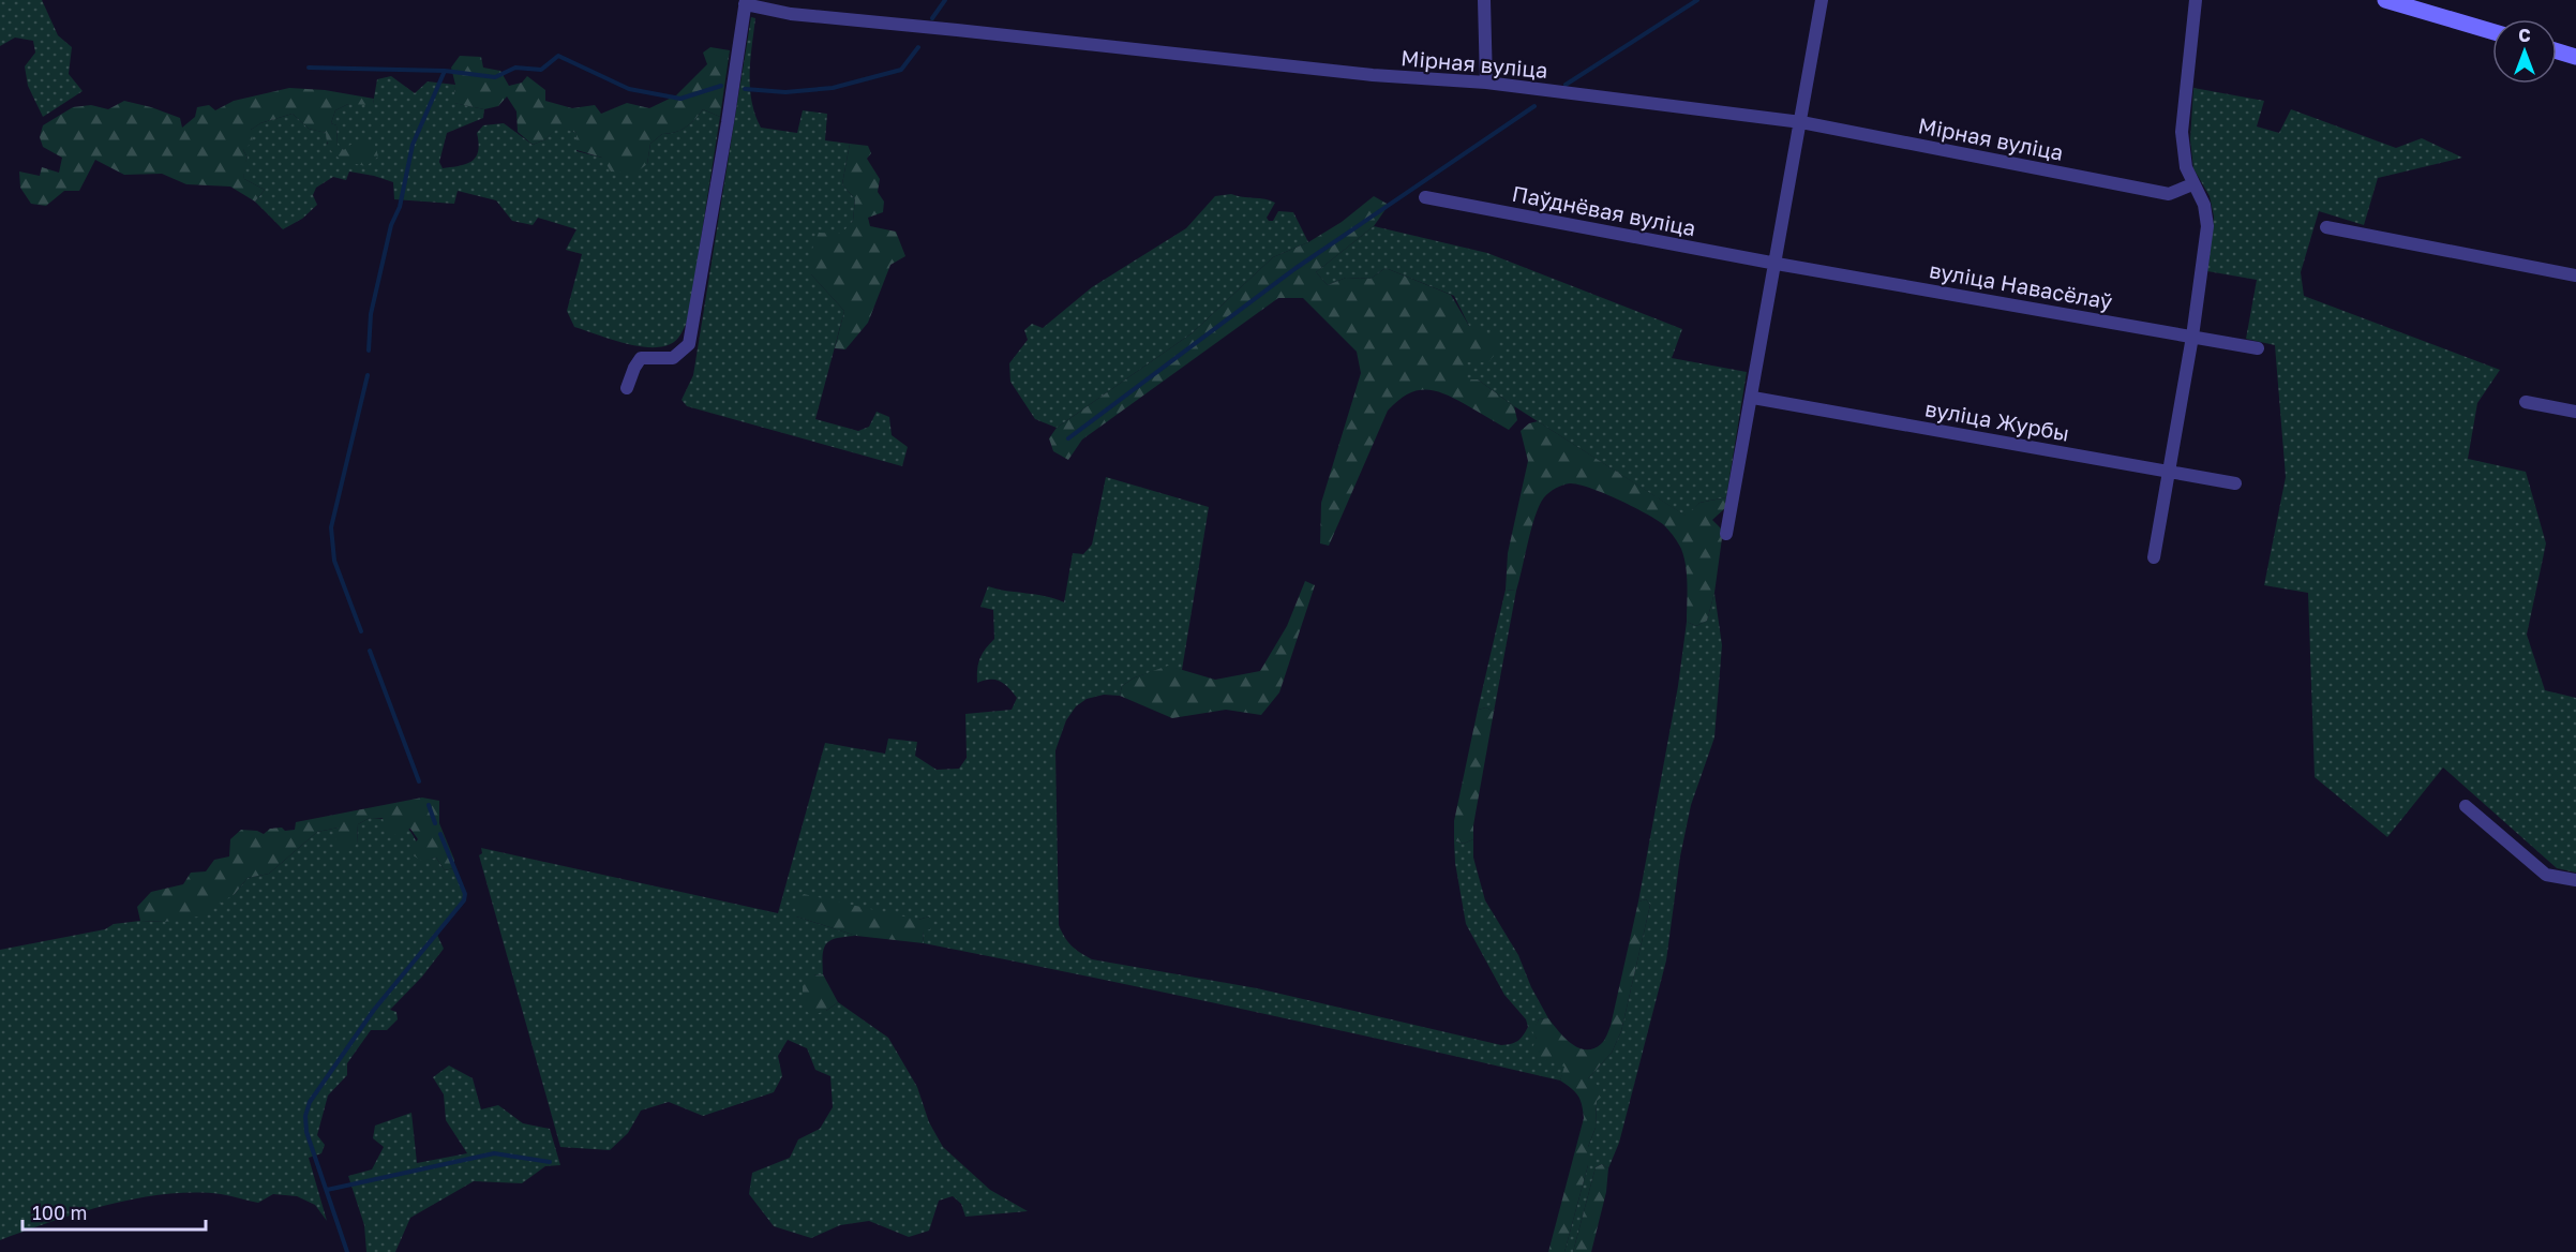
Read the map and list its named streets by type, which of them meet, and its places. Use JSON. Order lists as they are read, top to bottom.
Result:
{
  "streets": {
    "street": [
      "Мірная вуліца",
      "Паўднёвая вуліца",
      "вуліца Навасёлаў",
      "вуліца Журбы"
    ]
  },
  "crossings": [
    ["Паўднёвая вуліца", "вуліца Навасёлаў"]
  ],
  "scale_bar": "100 m",
  "north": "top"
}
